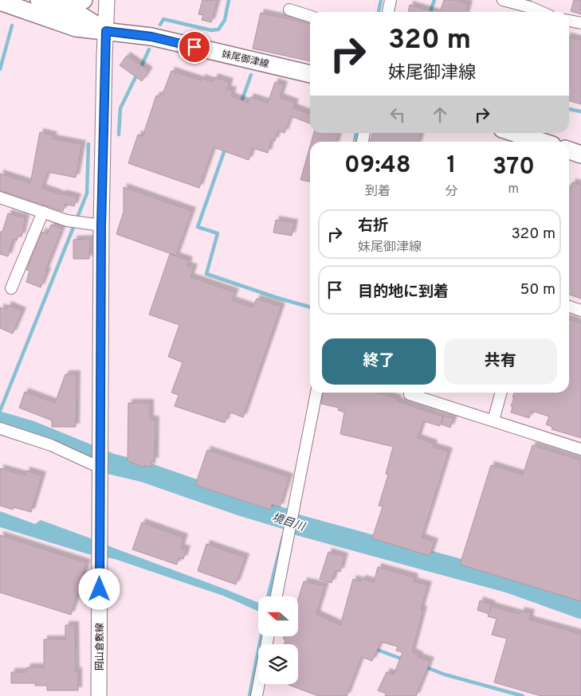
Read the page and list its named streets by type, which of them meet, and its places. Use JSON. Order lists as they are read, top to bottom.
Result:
{
  "streets": {
    "main road": ["妹尾御津線", "岡山倉敷線"]
  },
  "crossings": [
    ["妹尾御津線", "岡山倉敷線"]
  ],
  "water": ["境目川"],
  "north": "left",
  "page": {
    "turn": ["320 m", "妹尾御津線"],
    "eta": [
      "09:48",
      "到着",
      "1",
      "分",
      "370",
      "m"
    ],
    "list": [
      {
        "name": "右折",
        "note": "妹尾御津線",
        "value": "320 m"
      },
      {
        "name": "目的地に到着",
        "value": "50 m"
      }
    ],
    "buttons": ["終了", "共有"]
  }
}
